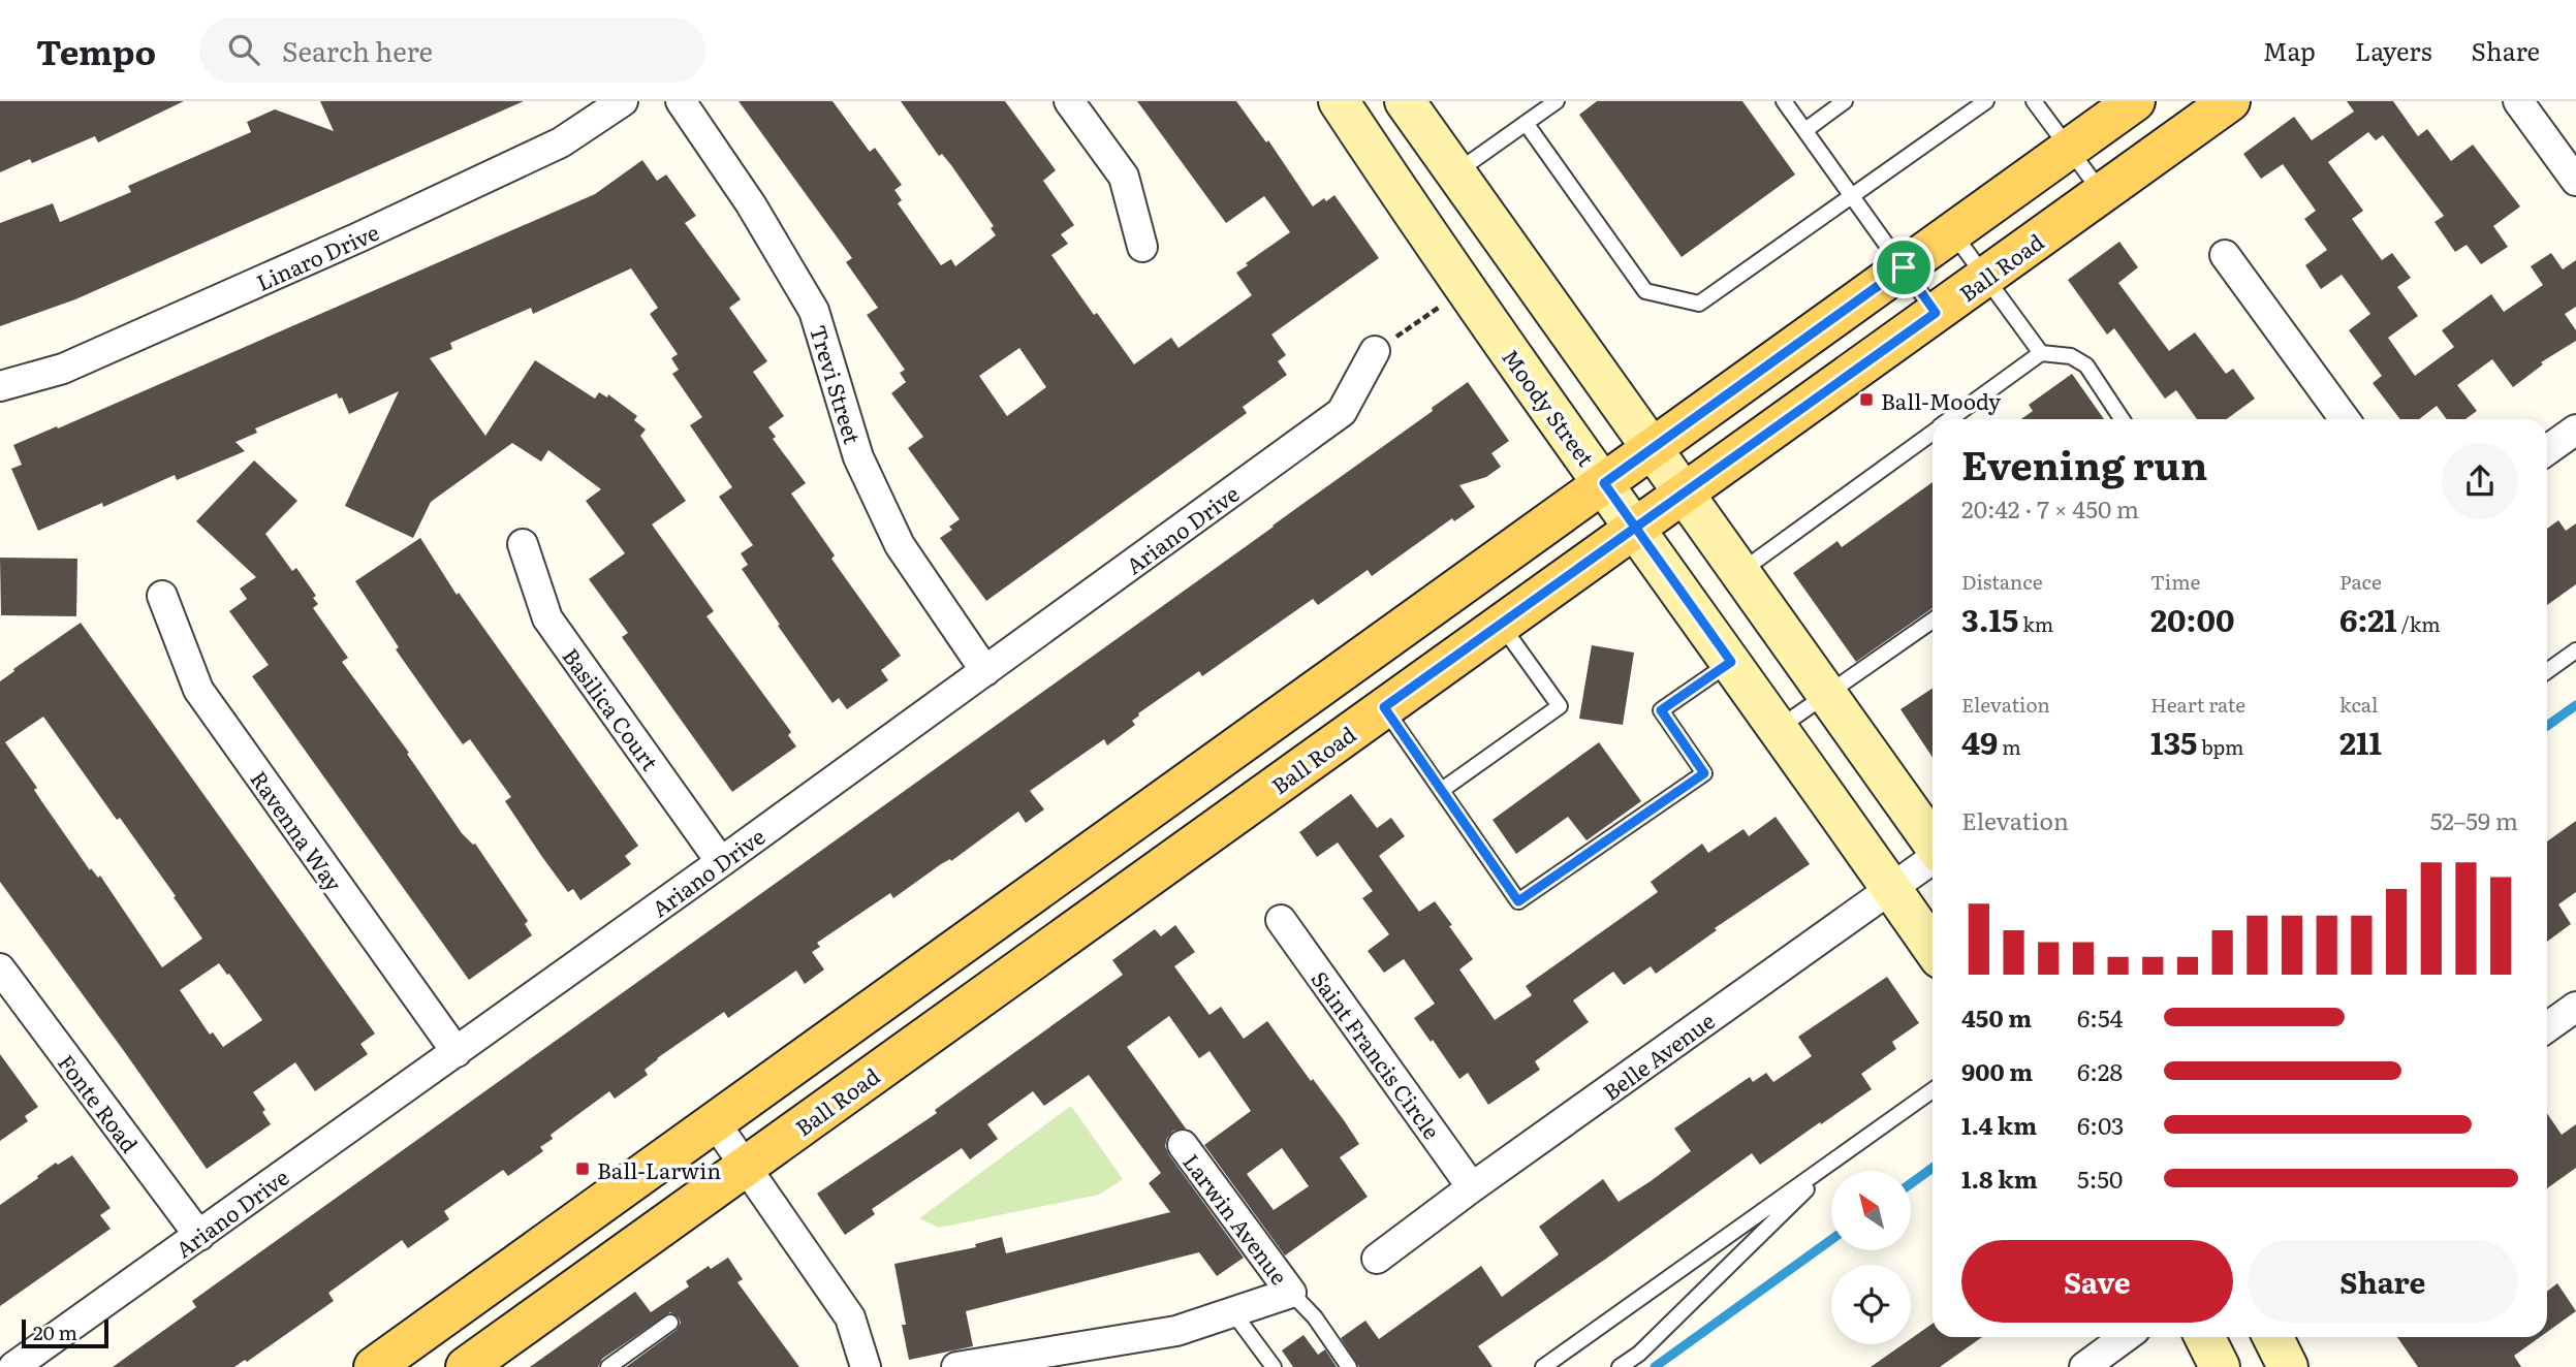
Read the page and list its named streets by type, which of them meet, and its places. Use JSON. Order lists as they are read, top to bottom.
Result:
{
  "streets": {
    "main road": ["Ball Road", "Moody Street"],
    "street": [
      "Linaro Drive",
      "Trevi Street",
      "Ariano Drive",
      "Basilica Court",
      "Ravenna Way",
      "Saint Francis Circle",
      "Belle Avenue",
      "Fonte Road",
      "Larwin Avenue"
    ]
  },
  "crossings": [
    ["Ball Road", "Moody Street"],
    ["Trevi Street", "Ariano Drive"],
    ["Moody Street", "Belle Avenue"],
    ["Ariano Drive", "Basilica Court"],
    ["Ariano Drive", "Ravenna Way"],
    ["Ariano Drive", "Fonte Road"],
    ["Saint Francis Circle", "Belle Avenue"]
  ],
  "places": {
    "transit": ["Ball-Moody", "Ball-Larwin"]
  },
  "scale_bar": "20 m",
  "north": "top left",
  "page": {
    "header": "Tempo",
    "search": "Search here",
    "nav": ["Map", "Layers", "Share"],
    "heading": ["Evening run", "20:42 · 7 × 450 m"],
    "stats": [
      ["Distance", "3.15 km"],
      ["Time", "20:00"],
      ["Pace", "6:21 /km"],
      ["Elevation", "49 m"],
      ["Heart rate", "135 bpm"],
      ["kcal", "211"]
    ],
    "chart": ["Elevation", "52–59 m"],
    "list": [
      {
        "name": "450 m",
        "note": "6:54"
      },
      {
        "name": "900 m",
        "note": "6:28"
      },
      {
        "name": "1.4 km",
        "note": "6:03"
      },
      {
        "name": "1.8 km",
        "note": "5:50"
      }
    ],
    "buttons": ["Save", "Share"],
    "scale": "20 m"
  }
}
